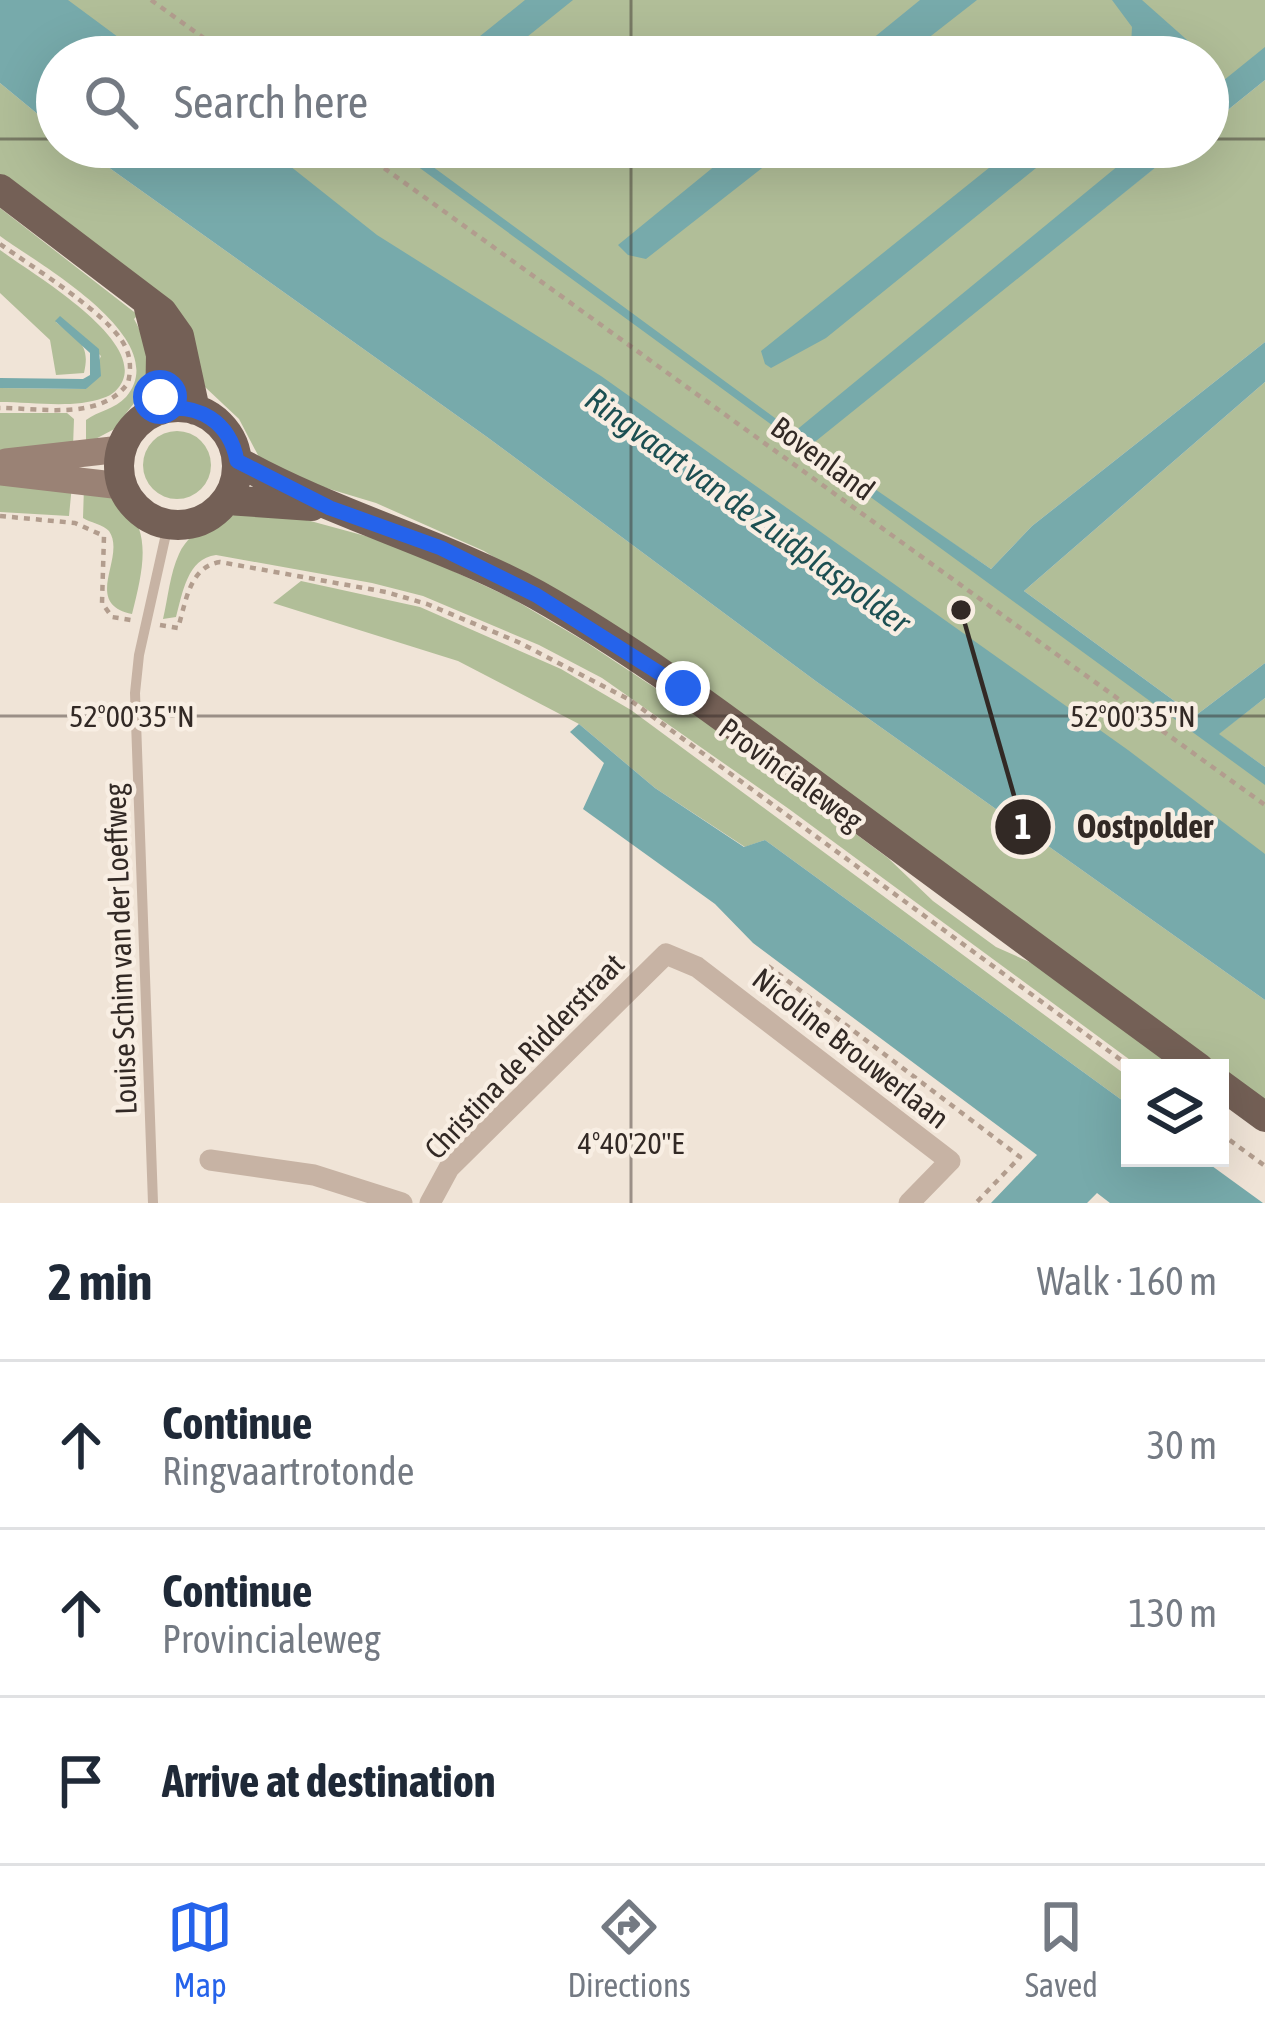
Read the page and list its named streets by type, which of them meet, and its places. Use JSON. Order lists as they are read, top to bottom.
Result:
{
  "streets": {
    "main road": ["Provincialeweg"],
    "street": ["Nicoline Brouwerlaan", "Christina de Ridderstraat"],
    "lane": ["Louise Schim van der Loeffweg"],
    "path": ["Bovenland"]
  },
  "crossings": [
    ["Provincialeweg", "Louise Schim van der Loeffweg"],
    ["Nicoline Brouwerlaan", "Christina de Ridderstraat"]
  ],
  "water": ["Ringvaart van de Zuidplaspolder"],
  "places": ["Oostpolder"],
  "page": {
    "search": "Search here",
    "heading": ["2 min", "Walk · 160 m"],
    "list": [
      ["Continue", "Ringvaartrotonde", "30 m"],
      ["Continue", "Provincialeweg", "130 m"],
      "Arrive at destination"
    ],
    "nav": ["Map", "Directions", "Saved"]
  },
  "coordinates": ["52°00'35\"N", "4°40'20\"E"]
}
